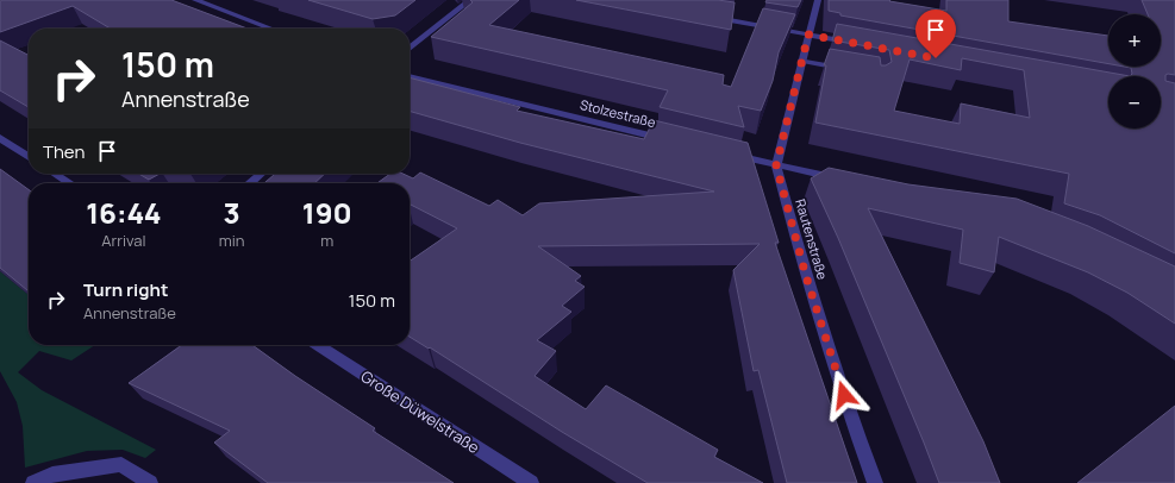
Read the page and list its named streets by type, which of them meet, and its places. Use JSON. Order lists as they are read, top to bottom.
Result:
{
  "streets": {
    "street": ["Stolzestraße", "Rautenstraße", "Große Düwelstraße"]
  },
  "page": {
    "map_buttons": ["+", "−"],
    "turn": ["150 m", "Annenstraße"],
    "then": "Then",
    "eta": [
      "16:44",
      "Arrival",
      "3",
      "min",
      "190",
      "m"
    ],
    "list": [
      {
        "name": "Turn right",
        "note": "Annenstraße",
        "value": "150 m"
      }
    ]
  }
}
